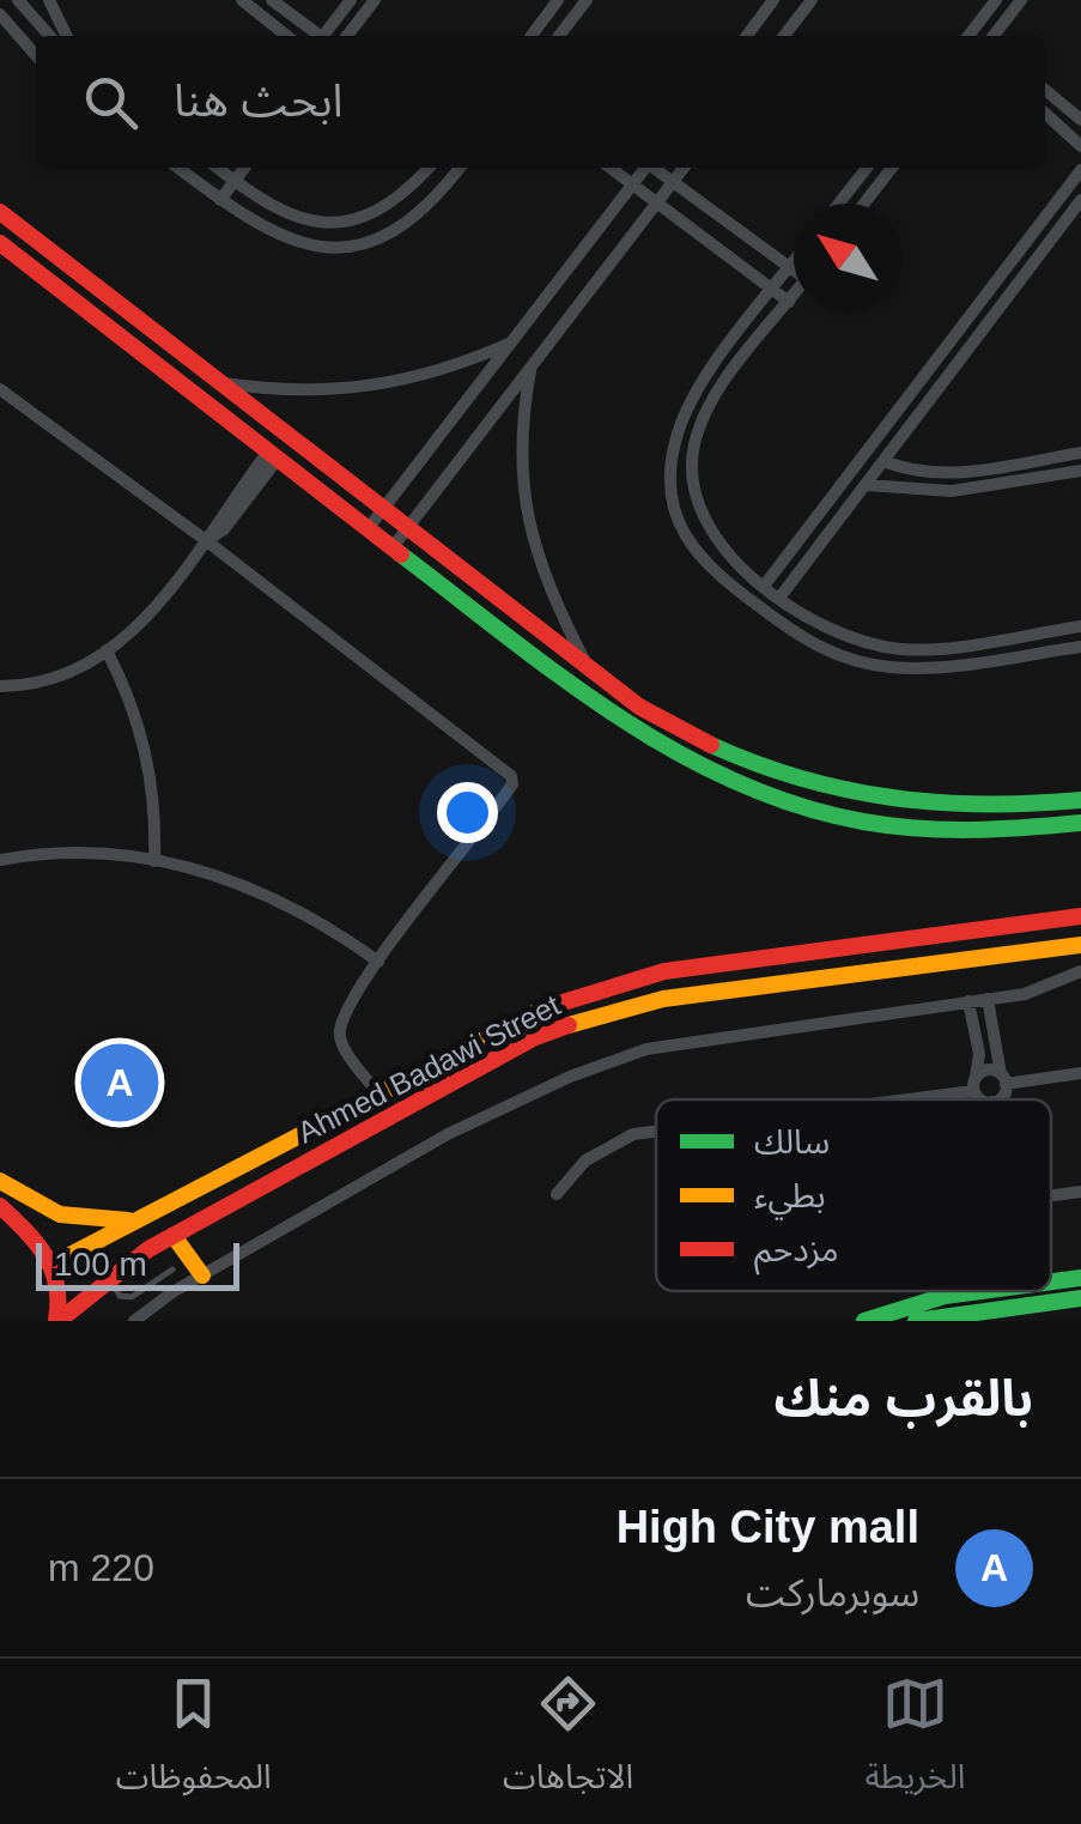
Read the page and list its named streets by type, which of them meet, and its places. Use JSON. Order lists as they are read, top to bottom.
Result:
{
  "streets": {
    "street": ["Ahmed Badawi Street"]
  },
  "legend": ["سالك", "بطيء", "مزدحم"],
  "scale_bar": "100 m",
  "north": "top left",
  "page": {
    "search": "ابحث هنا",
    "pins": "A",
    "scale": "100 m",
    "heading": "بالقرب منك",
    "list": [
      {
        "mark": "A",
        "name": "High City mall",
        "note": "سوبرماركت",
        "value": "220 m"
      }
    ],
    "nav": ["الخريطة", "الاتجاهات", "المحفوظات"]
  }
}
